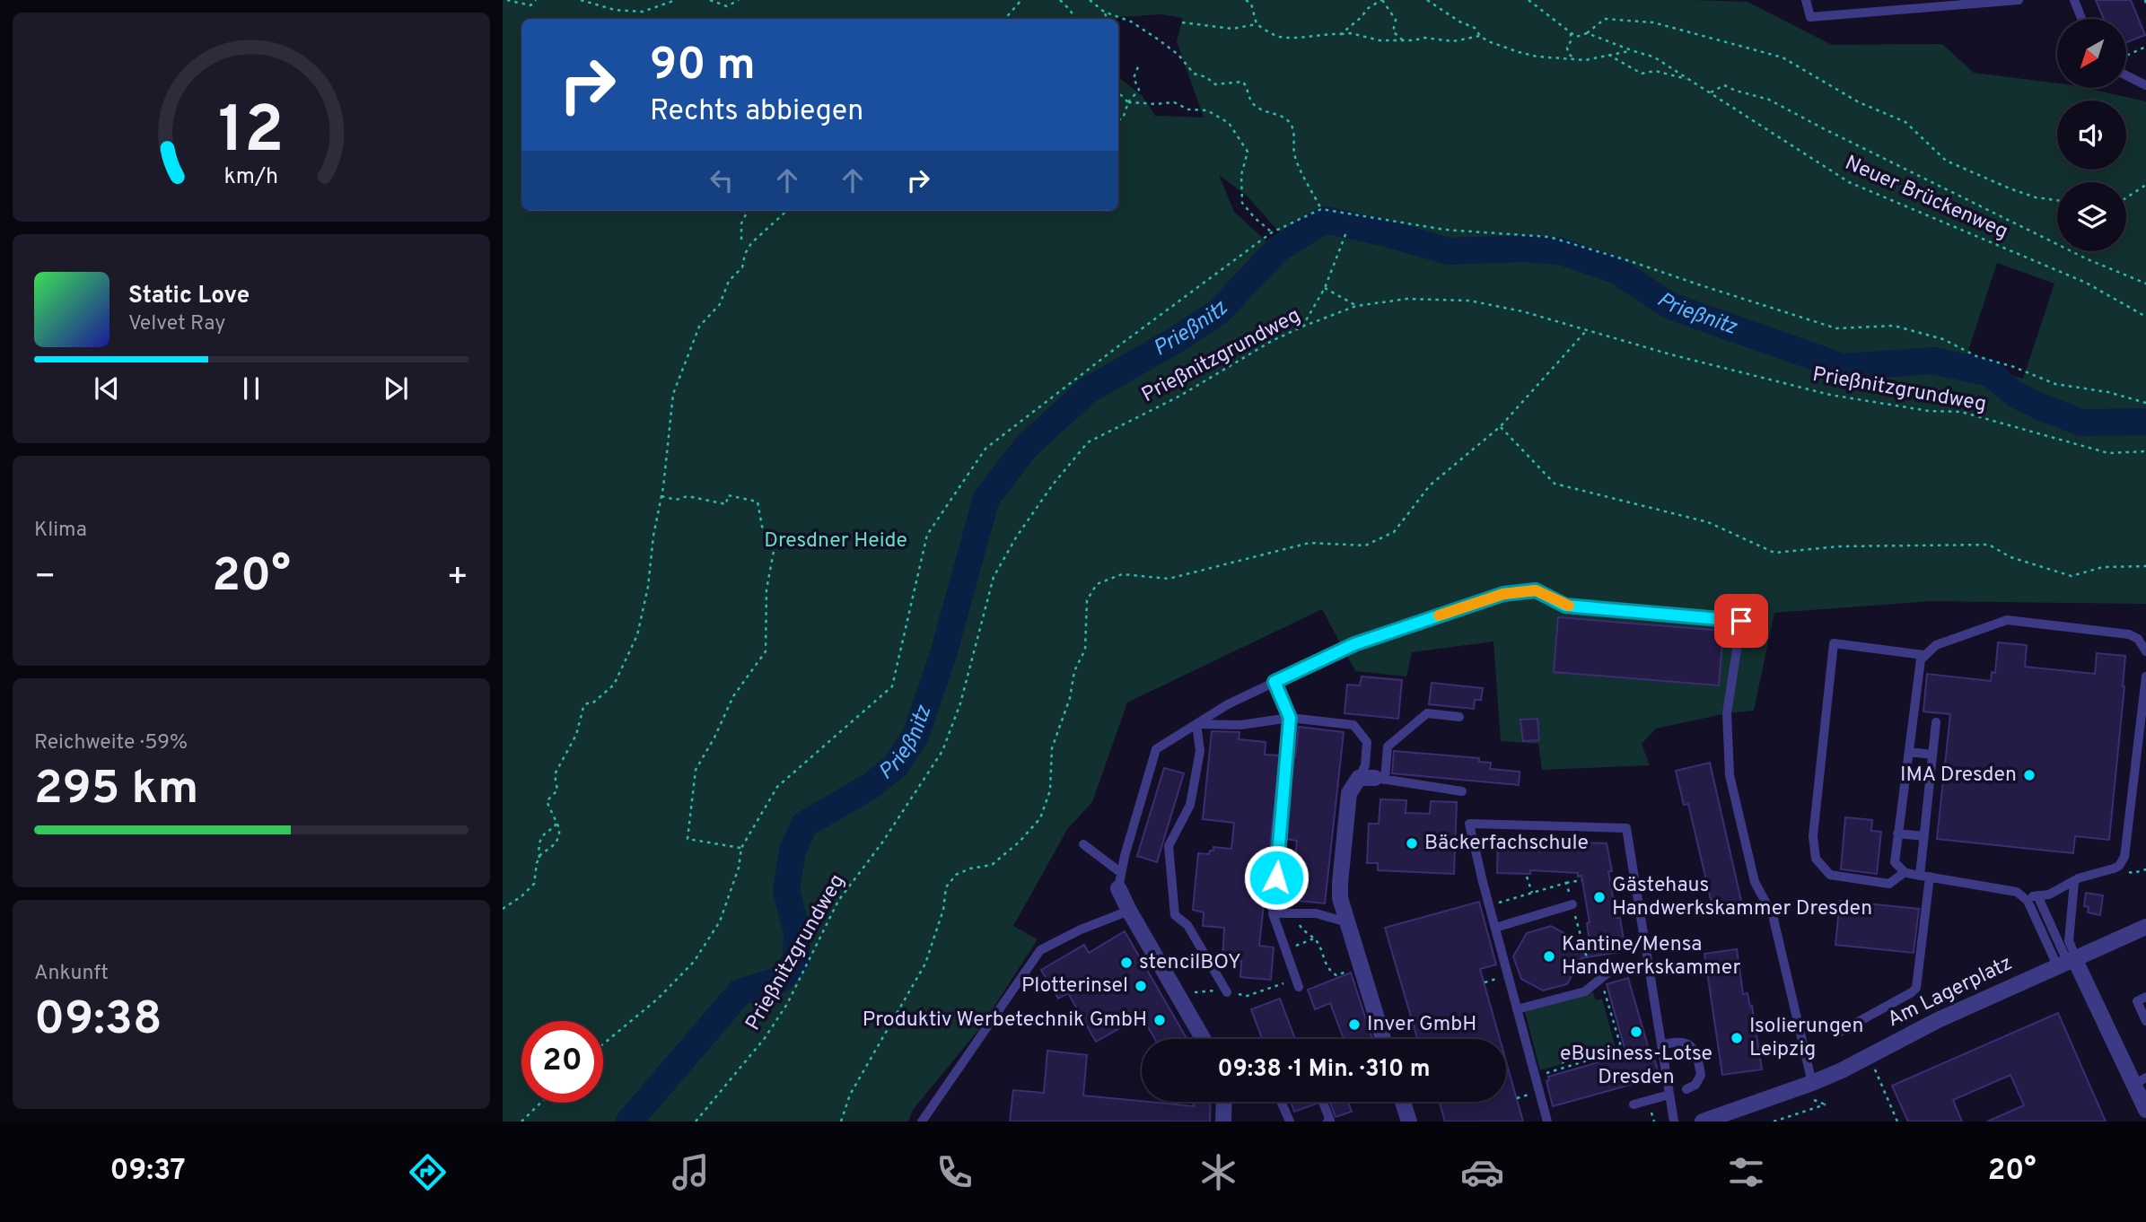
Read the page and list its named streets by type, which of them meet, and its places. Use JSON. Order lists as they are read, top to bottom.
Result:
{
  "streets": {
    "street": ["Am Lagerplatz"],
    "path": ["Neuer Brückenweg", "Prießnitzgrundweg"]
  },
  "water": ["Prießnitz"],
  "parks": ["Dresdner Heide"],
  "places": [
    "IMA Dresden",
    "Bäckerfachschule",
    "Gästehaus Handwerkskammer Dresden",
    "Kantine/Mensa Handwerkskammer",
    "stencilBOY",
    "Plotterinsel",
    "Produktiv Werbetechnik GmbH",
    "Inver GmbH",
    "eBusiness-Lotse Dresden",
    "Isolierungen Leipzig"
  ],
  "north": "bottom left",
  "page": {
    "turn": ["90 m", "Rechts abbiegen"],
    "song": ["Static Love", "Velvet Ray"],
    "tile": [
      "Klima",
      ["Reichweite · 59%", "295 km"],
      ["Ankunft", "09:38"]
    ],
    "heat": ["−", "20°", "+"],
    "limit": "20",
    "trip": "09:38 · 1 Min. · 310 m",
    "tabs": ["09:37", "20°"],
    "gauge": ["12", "km/h"]
  }
}
